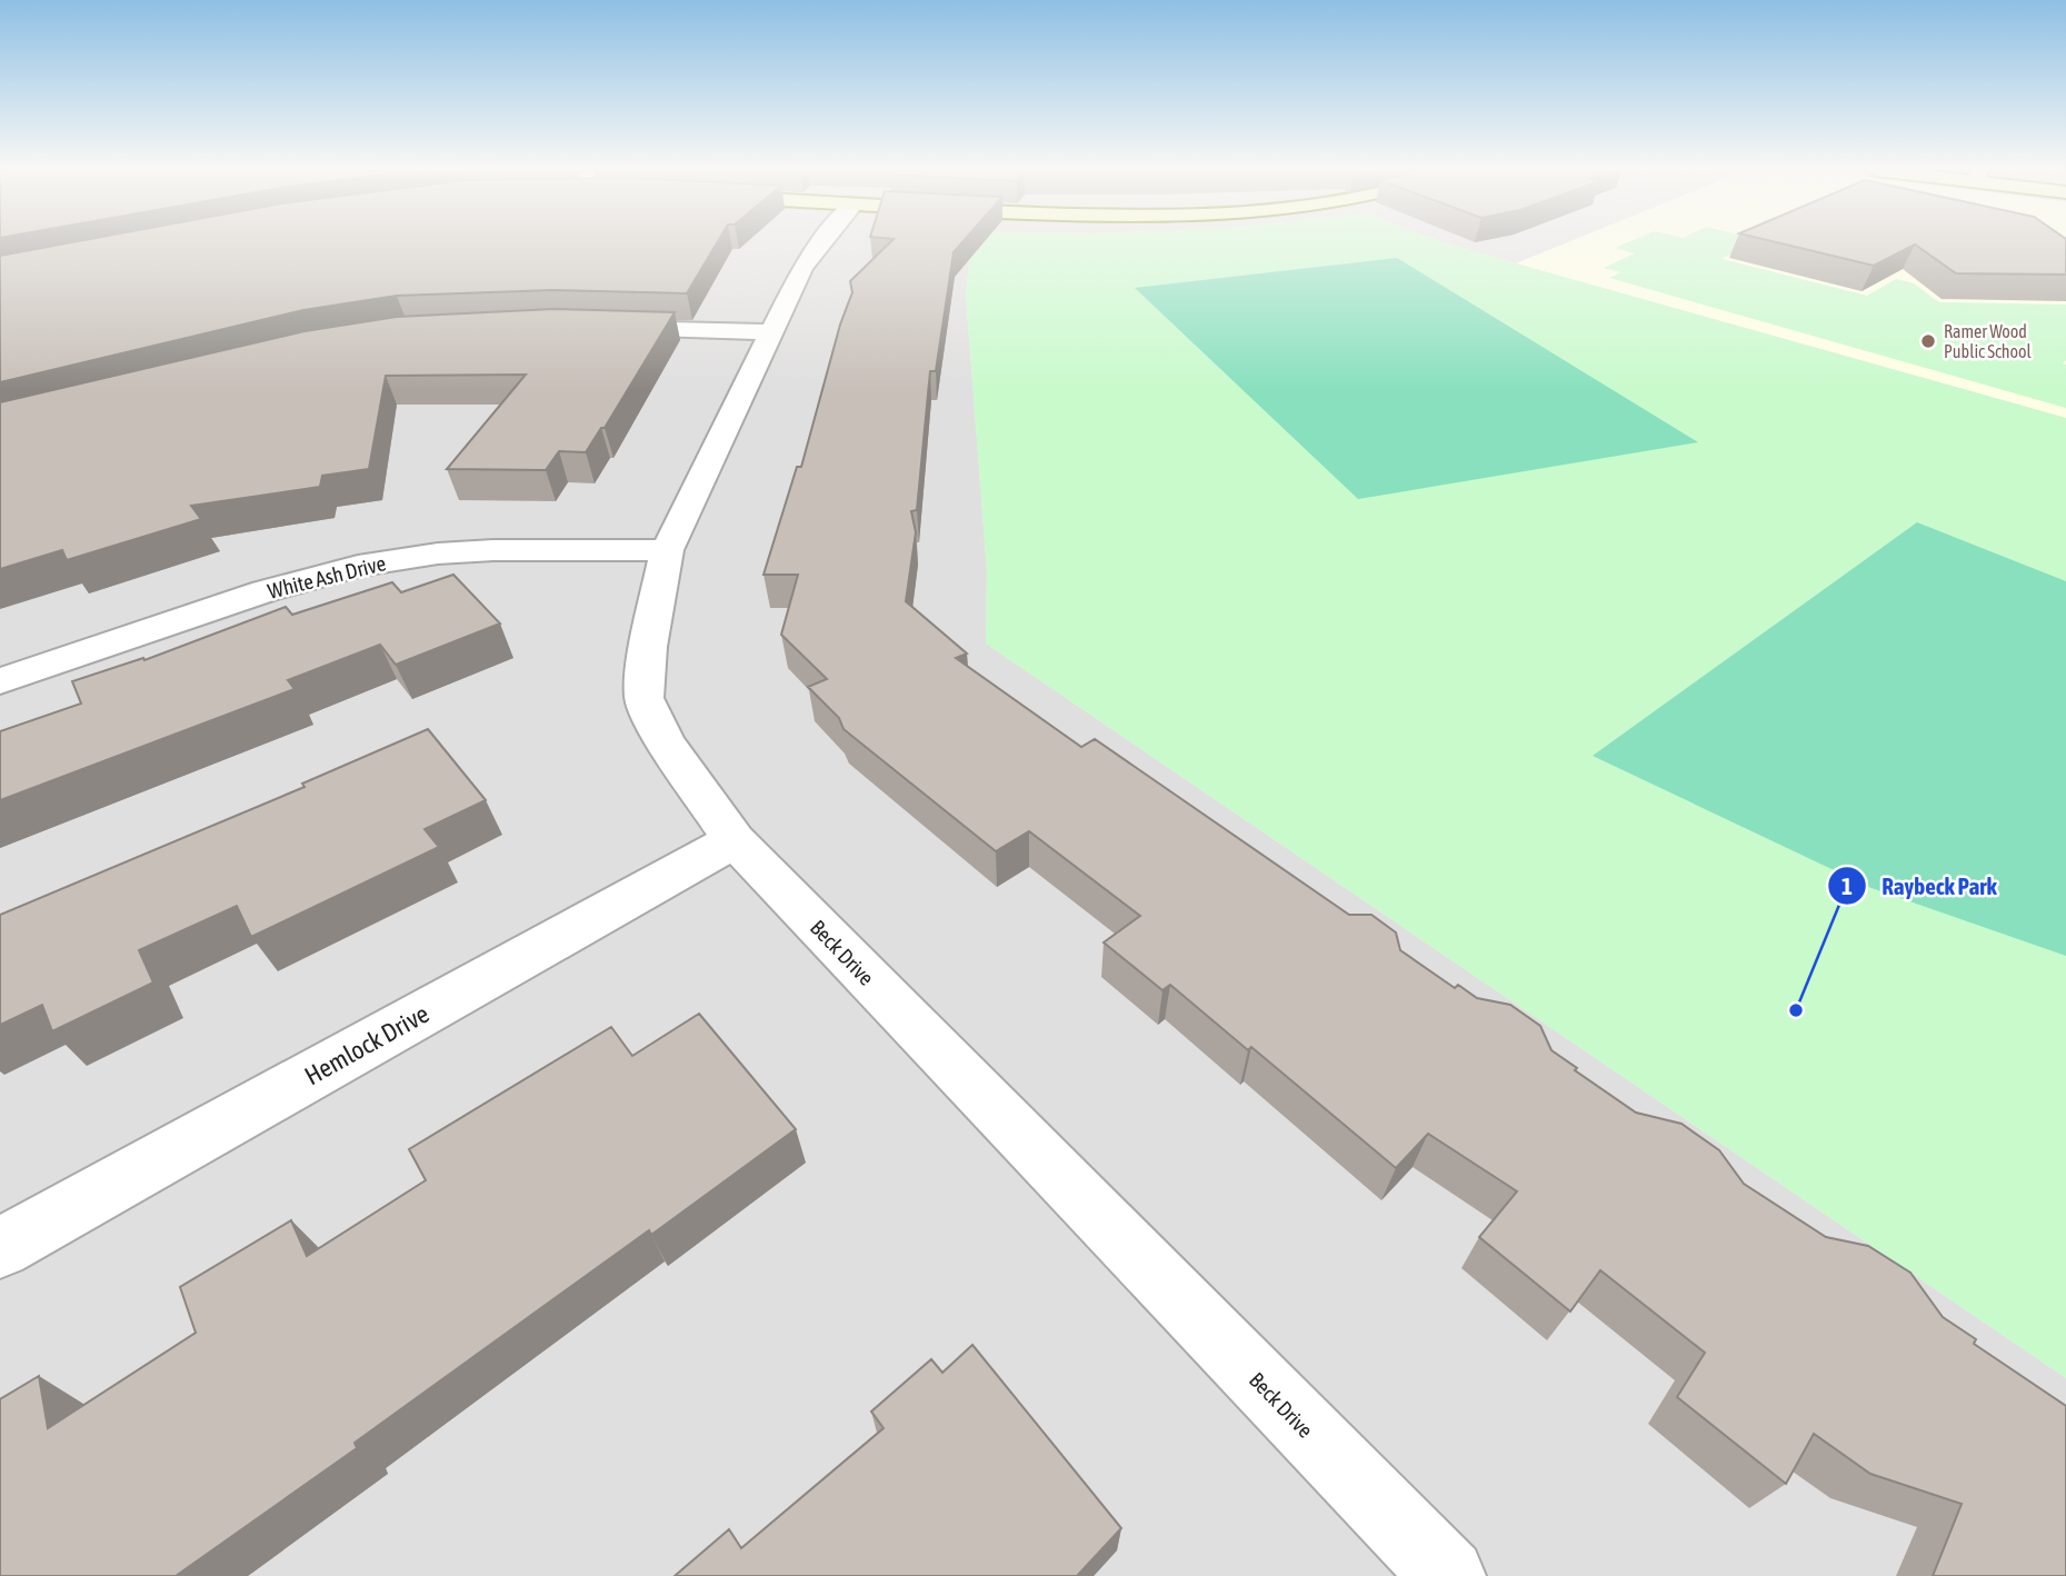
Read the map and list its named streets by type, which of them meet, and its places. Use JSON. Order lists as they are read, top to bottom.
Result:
{
  "streets": {
    "street": ["White Ash Drive", "Beck Drive", "Hemlock Drive"]
  },
  "crossings": [
    ["White Ash Drive", "Beck Drive"],
    ["Beck Drive", "Hemlock Drive"]
  ],
  "places": ["Ramer Wood Public School", "Raybeck Park"]
}
